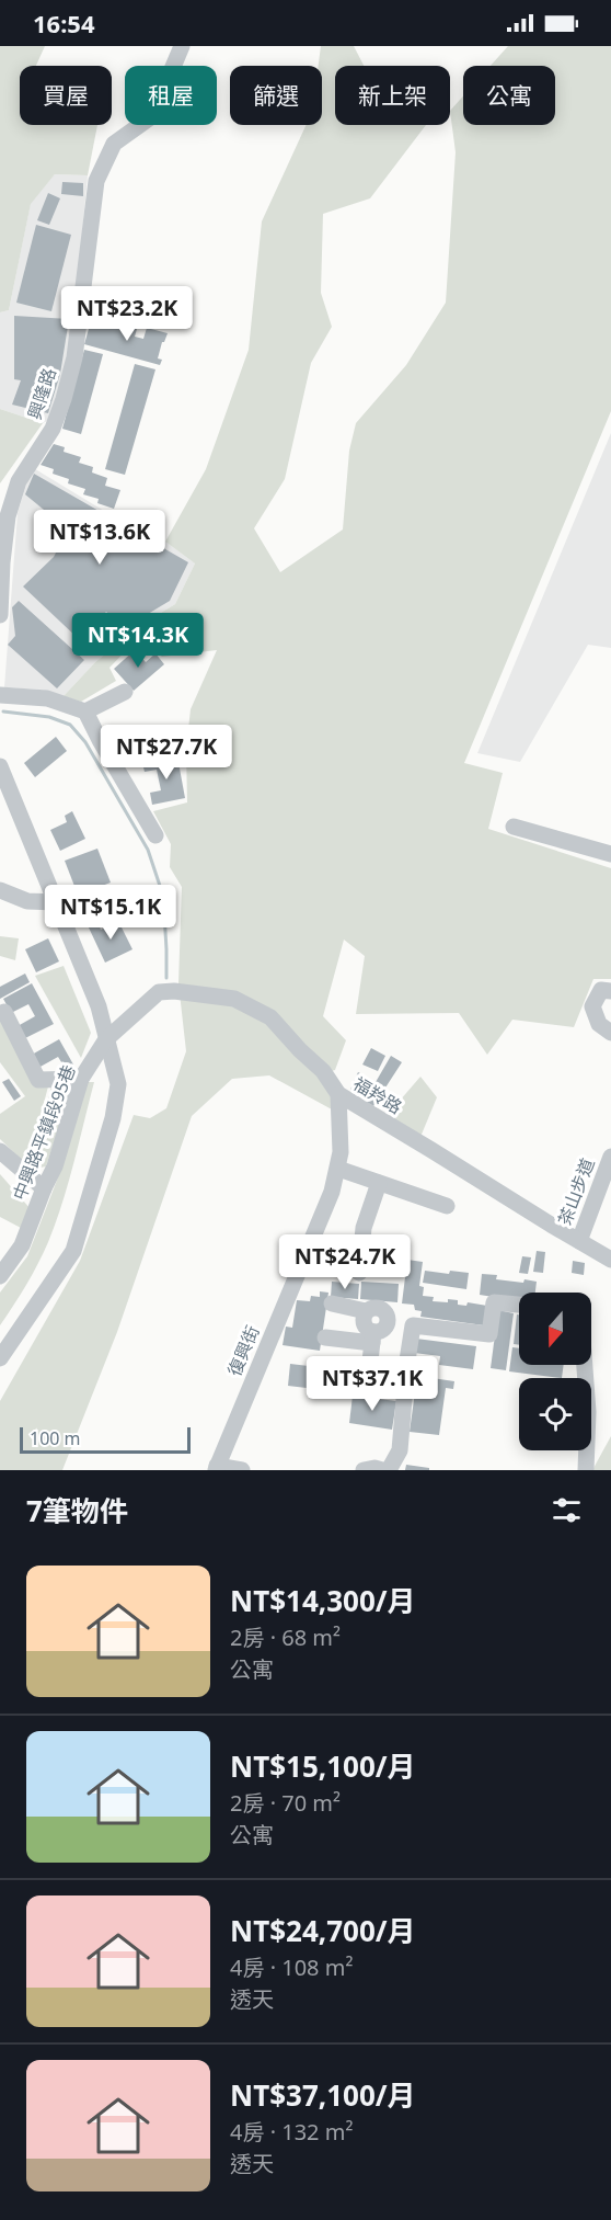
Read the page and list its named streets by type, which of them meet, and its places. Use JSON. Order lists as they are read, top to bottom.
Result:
{
  "streets": {
    "street": [
      "興隆路",
      "福羚路",
      "中興路平鎮段95巷",
      "茶山步道",
      "復興街"
    ]
  },
  "crossings": [
    ["福羚路", "中興路平鎮段95巷"],
    ["福羚路", "茶山步道"],
    ["福羚路", "復興街"]
  ],
  "scale_bar": "100 m",
  "north": "bottom",
  "page": {
    "status": "16:54",
    "chip": [
      "買屋",
      "租屋",
      "篩選",
      "新上架",
      "公寓"
    ],
    "price": [
      "NT$23.2K",
      "NT$13.6K",
      "NT$14.3K",
      "NT$27.7K",
      "NT$15.1K",
      "NT$24.7K",
      "NT$37.1K"
    ],
    "scale": "100 m",
    "heading": "7筆物件",
    "list": [
      {
        "name": "NT$14,300/月",
        "note": "2房 · 68 m² · 公寓"
      },
      {
        "name": "NT$15,100/月",
        "note": "2房 · 70 m² · 公寓"
      },
      {
        "name": "NT$24,700/月",
        "note": "4房 · 108 m² · 透天"
      },
      {
        "name": "NT$37,100/月",
        "note": "4房 · 132 m² · 透天"
      }
    ]
  }
}
